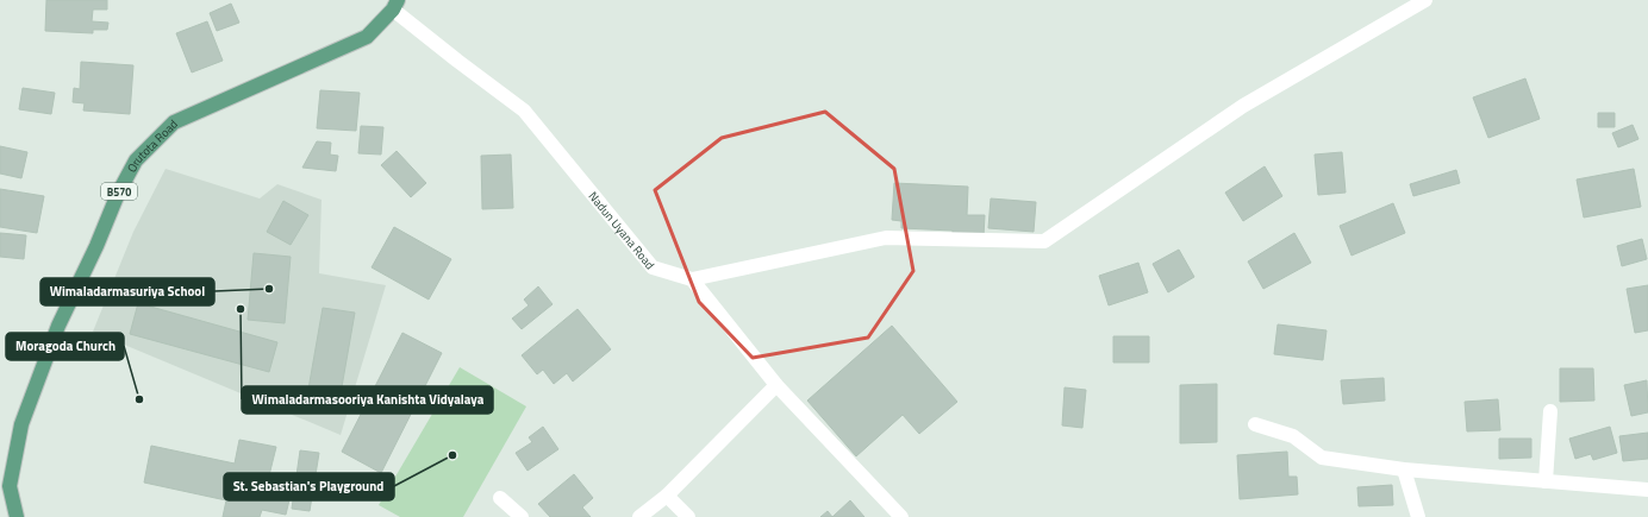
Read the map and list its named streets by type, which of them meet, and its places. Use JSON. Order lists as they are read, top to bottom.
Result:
{
  "streets": {
    "main road": ["Orutota Road", "B570"],
    "street": ["Nadun Uyana Road"]
  },
  "crossings": [
    ["Orutota Road", "Nadun Uyana Road"]
  ],
  "places": [
    "Wimaladarmasuriya School",
    "Wimaladarmasooriya Kanishta Vidyalaya",
    "Moragoda Church",
    "St. Sebastian's Playground"
  ]
}
